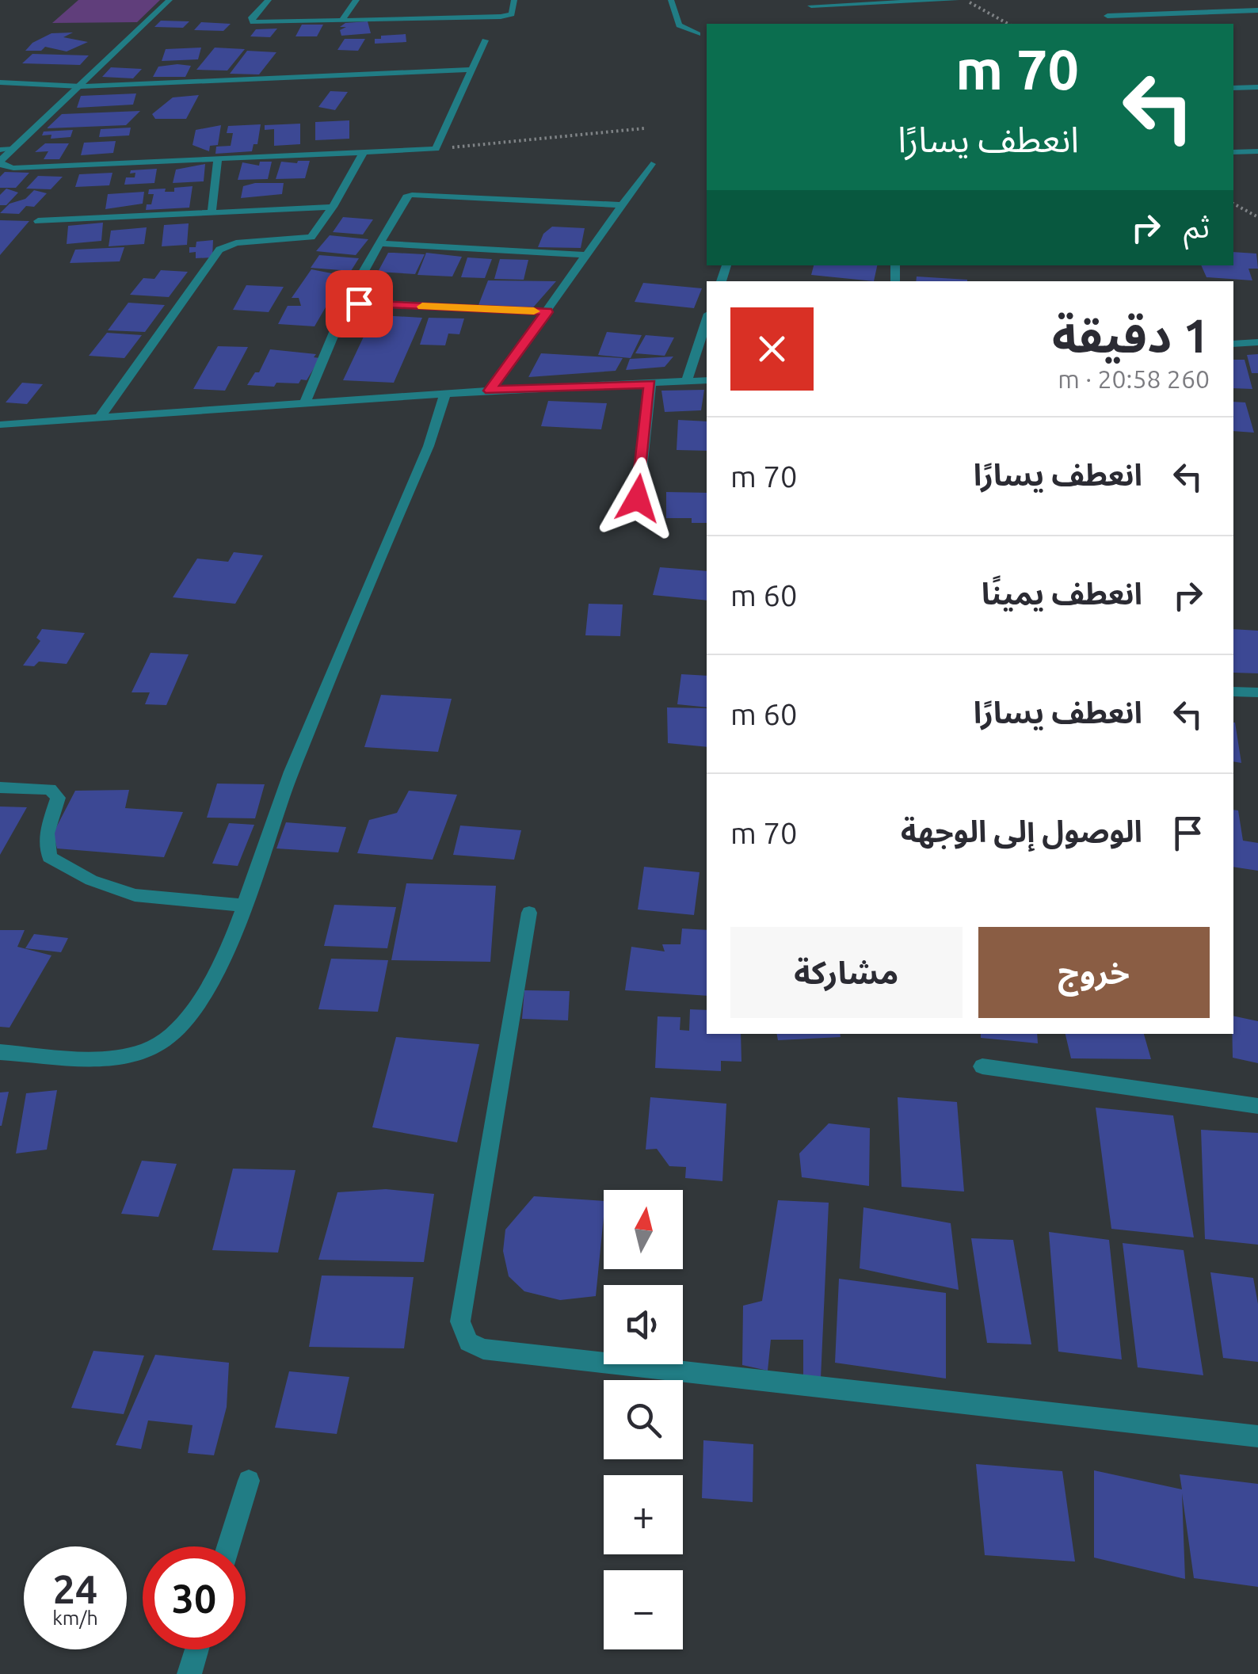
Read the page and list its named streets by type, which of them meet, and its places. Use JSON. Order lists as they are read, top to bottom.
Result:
{
  "north": "top",
  "page": {
    "turn": ["70 m", "انعطف يسارًا"],
    "then": "ثم",
    "heading": ["1 دقيقة", "260 m · 20:58"],
    "list": [
      {
        "name": "انعطف يسارًا",
        "value": "70 m"
      },
      {
        "name": "انعطف يمينًا",
        "value": "60 m"
      },
      {
        "name": "انعطف يسارًا",
        "value": "60 m"
      },
      {
        "name": "الوصول إلى الوجهة",
        "value": "70 m"
      }
    ],
    "buttons": ["خروج", "مشاركة"],
    "map_buttons": ["+", "−"],
    "speed": "24 km/h",
    "limit": "30"
  }
}
